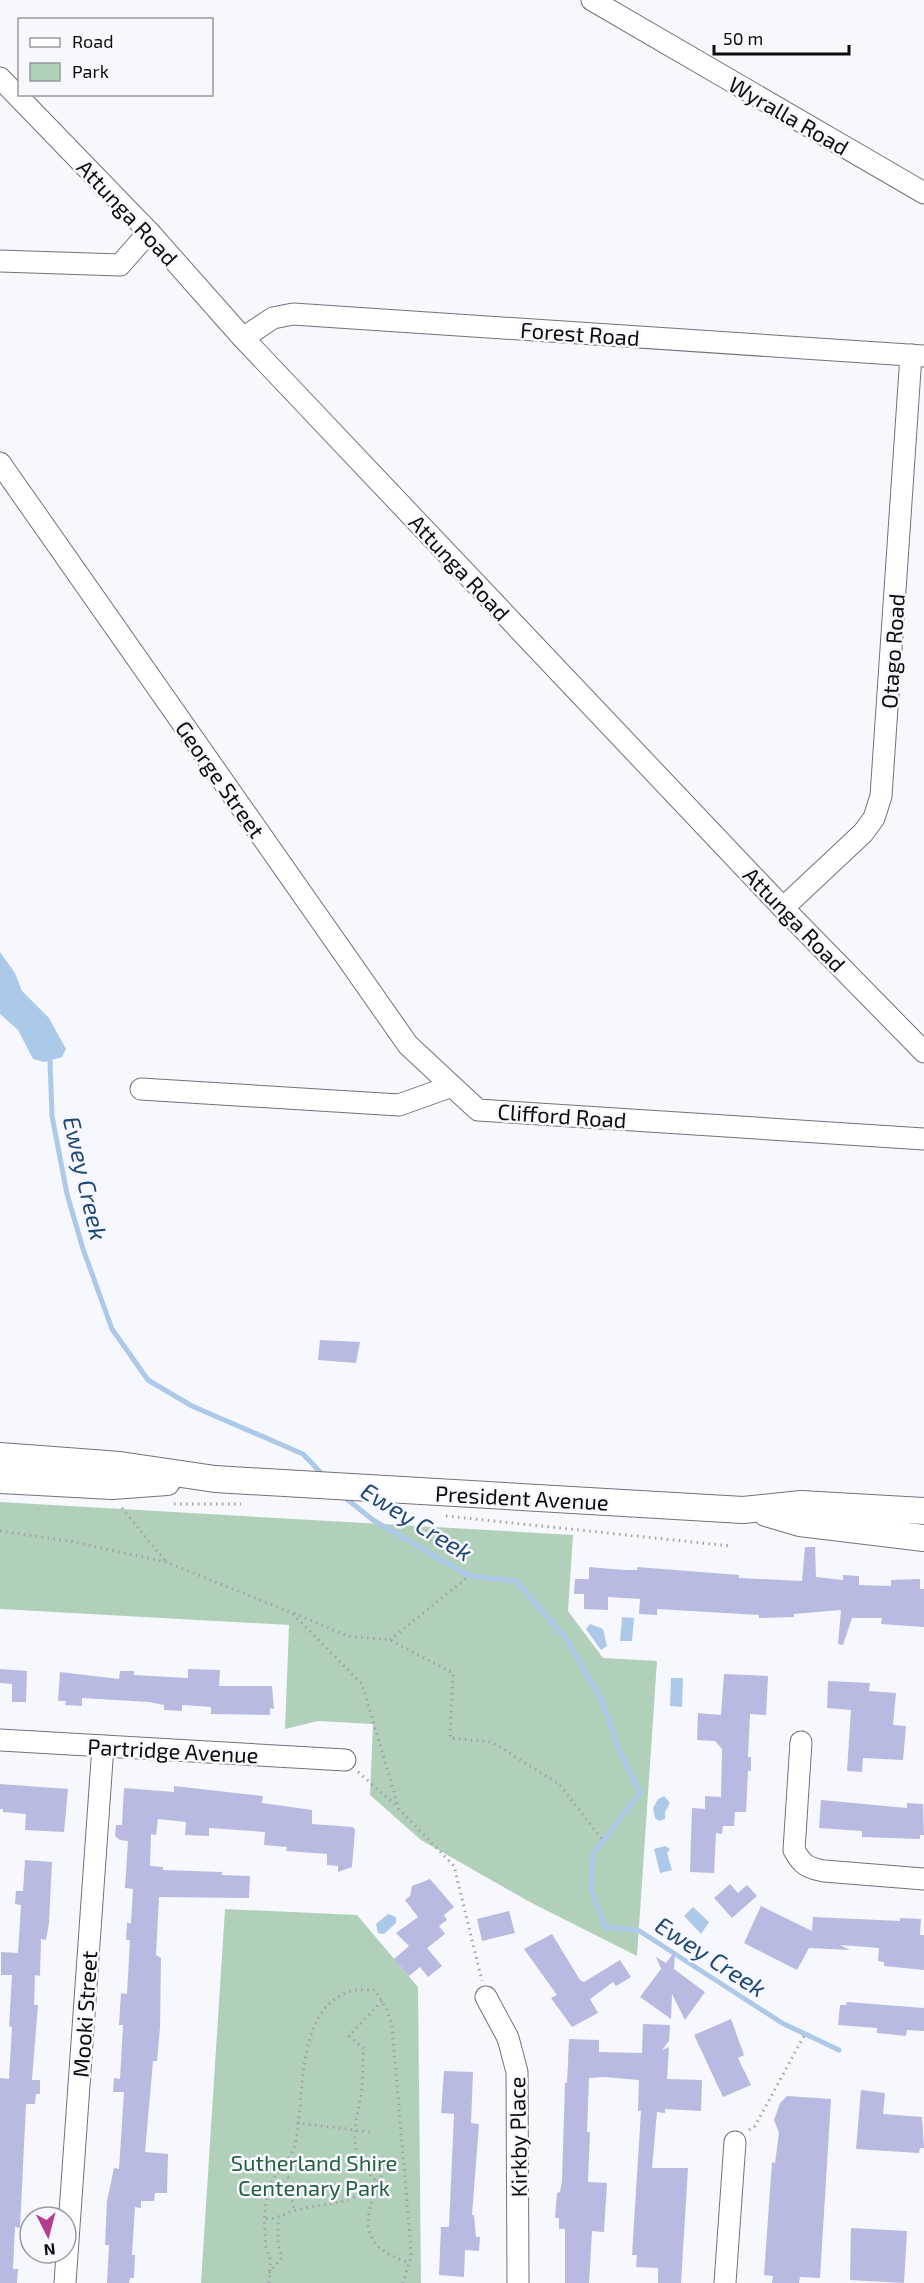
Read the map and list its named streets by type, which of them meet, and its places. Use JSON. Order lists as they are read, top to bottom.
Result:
{
  "streets": {
    "main road": ["President Avenue"],
    "street": [
      "Wyralla Road",
      "Attunga Road",
      "Forest Road",
      "Otago Road",
      "George Street",
      "Clifford Road",
      "Partridge Avenue",
      "Mooki Street",
      "Kirkby Place"
    ]
  },
  "crossings": [
    ["Attunga Road", "Forest Road"],
    ["Attunga Road", "Otago Road"],
    ["Forest Road", "Otago Road"],
    ["George Street", "Clifford Road"],
    ["Partridge Avenue", "Mooki Street"]
  ],
  "water": ["Ewey Creek"],
  "parks": ["Sutherland Shire Centenary Park"],
  "legend": ["Road", "Park"],
  "scale_bar": "50 m",
  "north": "bottom"
}
